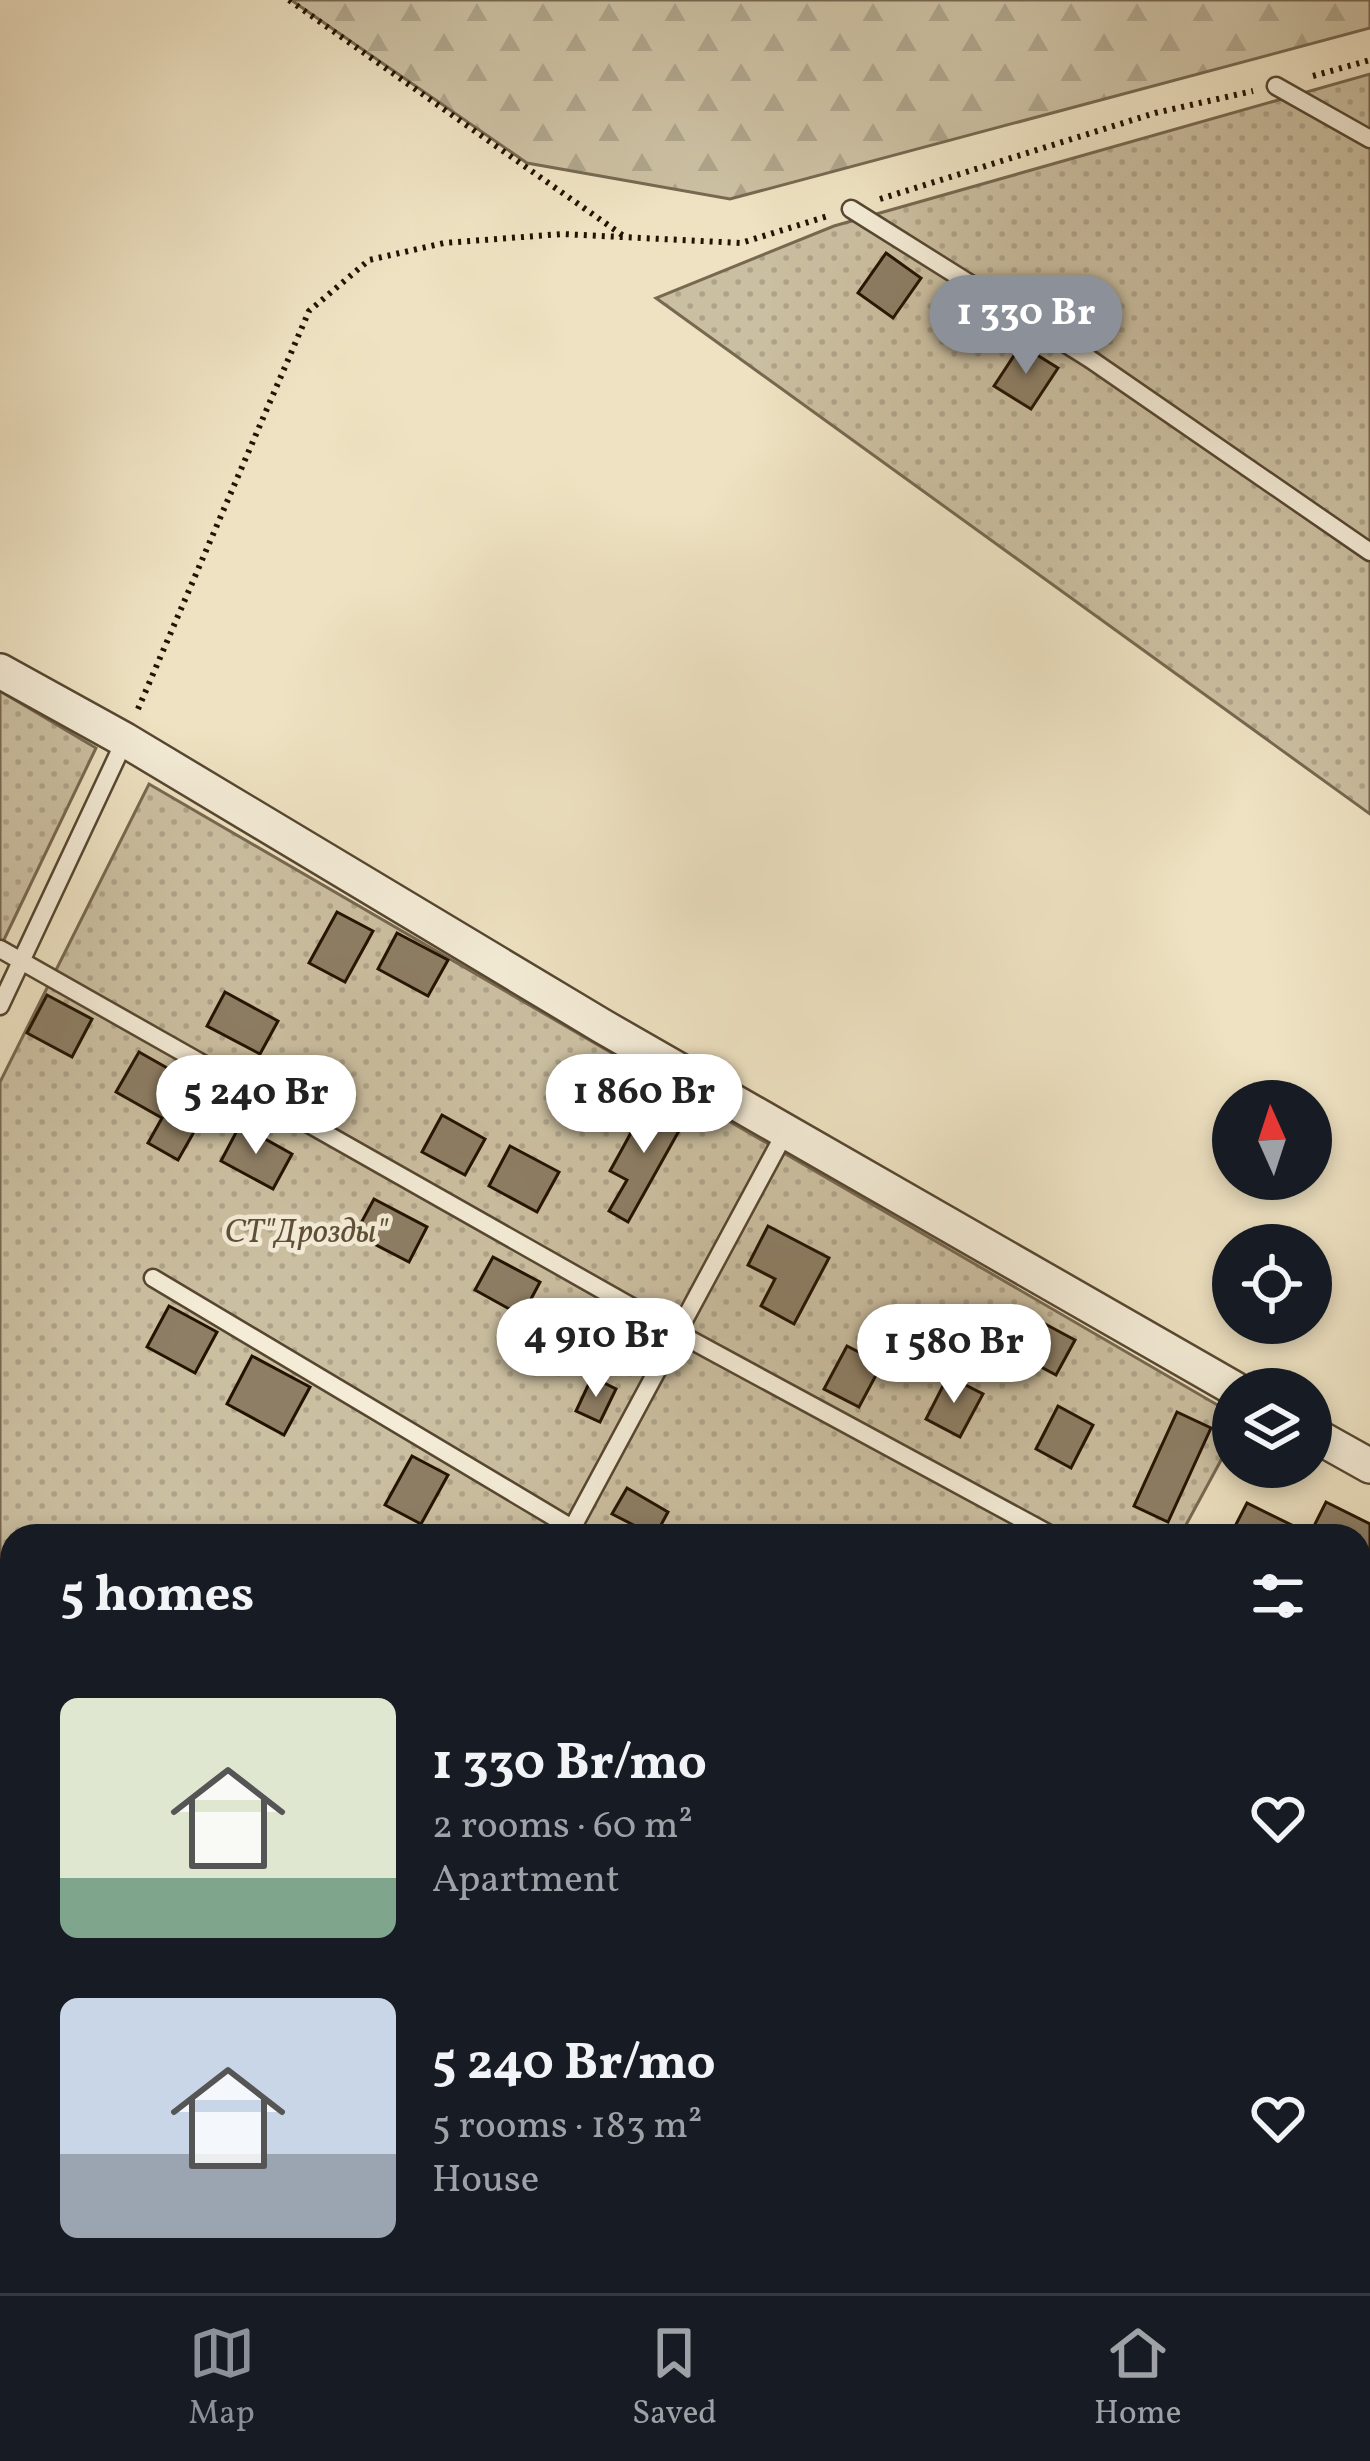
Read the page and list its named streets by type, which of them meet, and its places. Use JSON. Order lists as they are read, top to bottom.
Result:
{
  "parks": ["СТ\"Дрозды\""],
  "north": "top",
  "page": {
    "price": [
      "1 330 Br",
      "1 860 Br",
      "5 240 Br",
      "4 910 Br",
      "1 580 Br"
    ],
    "heading": "5 homes",
    "list": [
      {
        "name": "1 330 Br/mo",
        "note": "2 rooms · 60 m² · Apartment"
      },
      {
        "name": "5 240 Br/mo",
        "note": "5 rooms · 183 m² · House"
      }
    ],
    "tabs": ["Map", "Saved", "Home"]
  }
}
